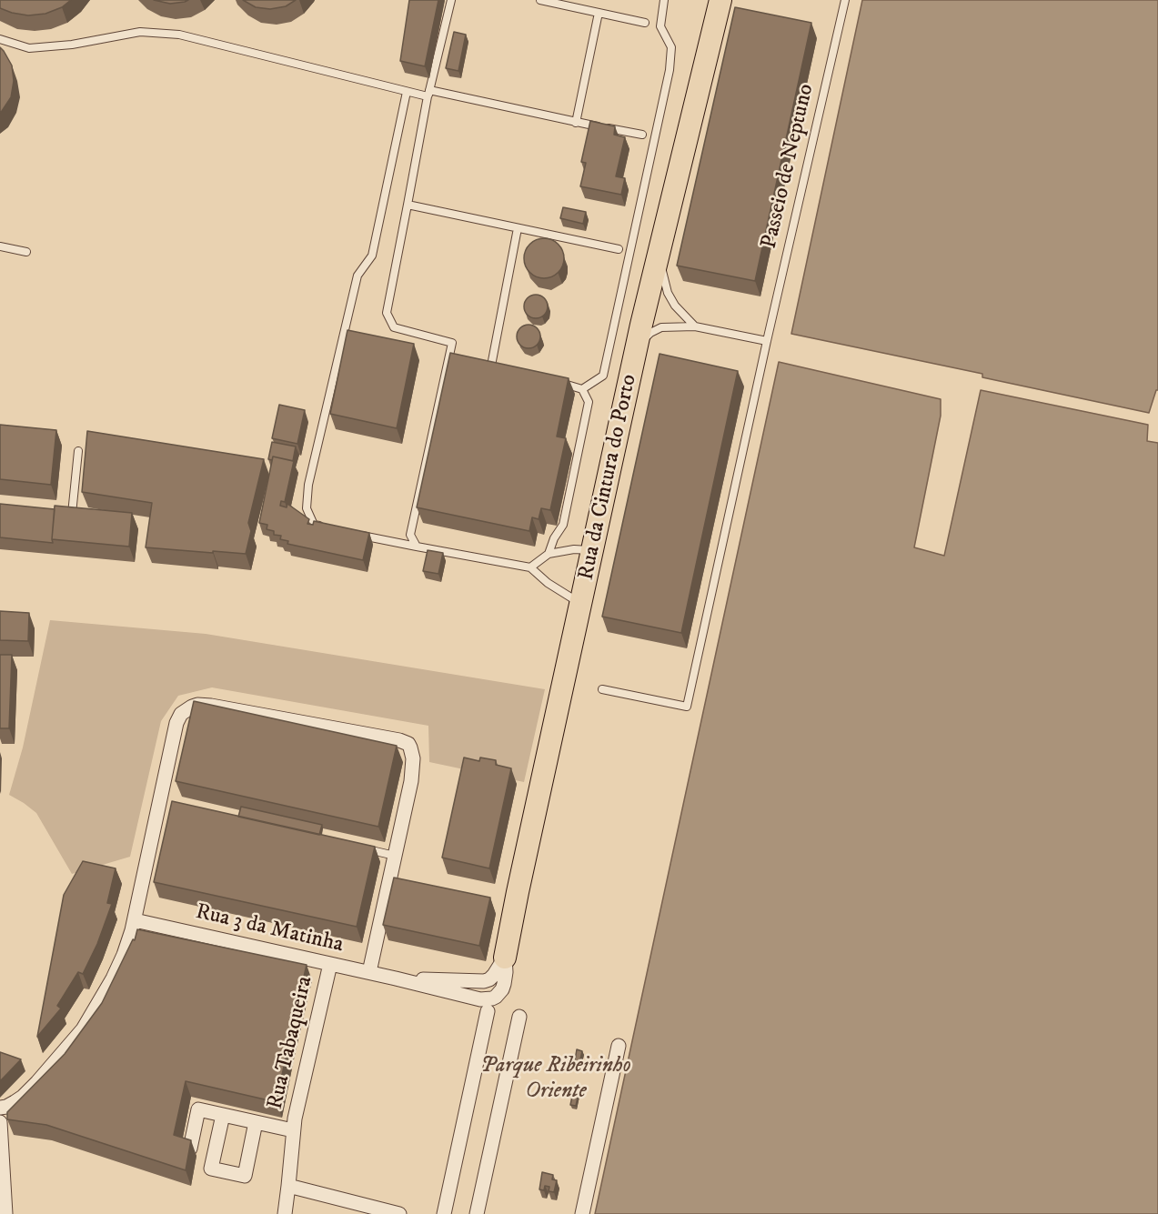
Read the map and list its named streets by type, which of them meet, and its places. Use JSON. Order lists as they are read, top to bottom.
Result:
{
  "streets": {
    "main road": ["Rua da Cintura do Porto"],
    "street": ["Rua 3 da Matinha", "Rua Tabaqueira"],
    "lane": ["Passeio de Neptuno"]
  },
  "crossings": [
    ["Rua da Cintura do Porto", "Rua 3 da Matinha"],
    ["Rua 3 da Matinha", "Rua Tabaqueira"]
  ],
  "parks": ["Parque Ribeirinho Oriente"]
}
